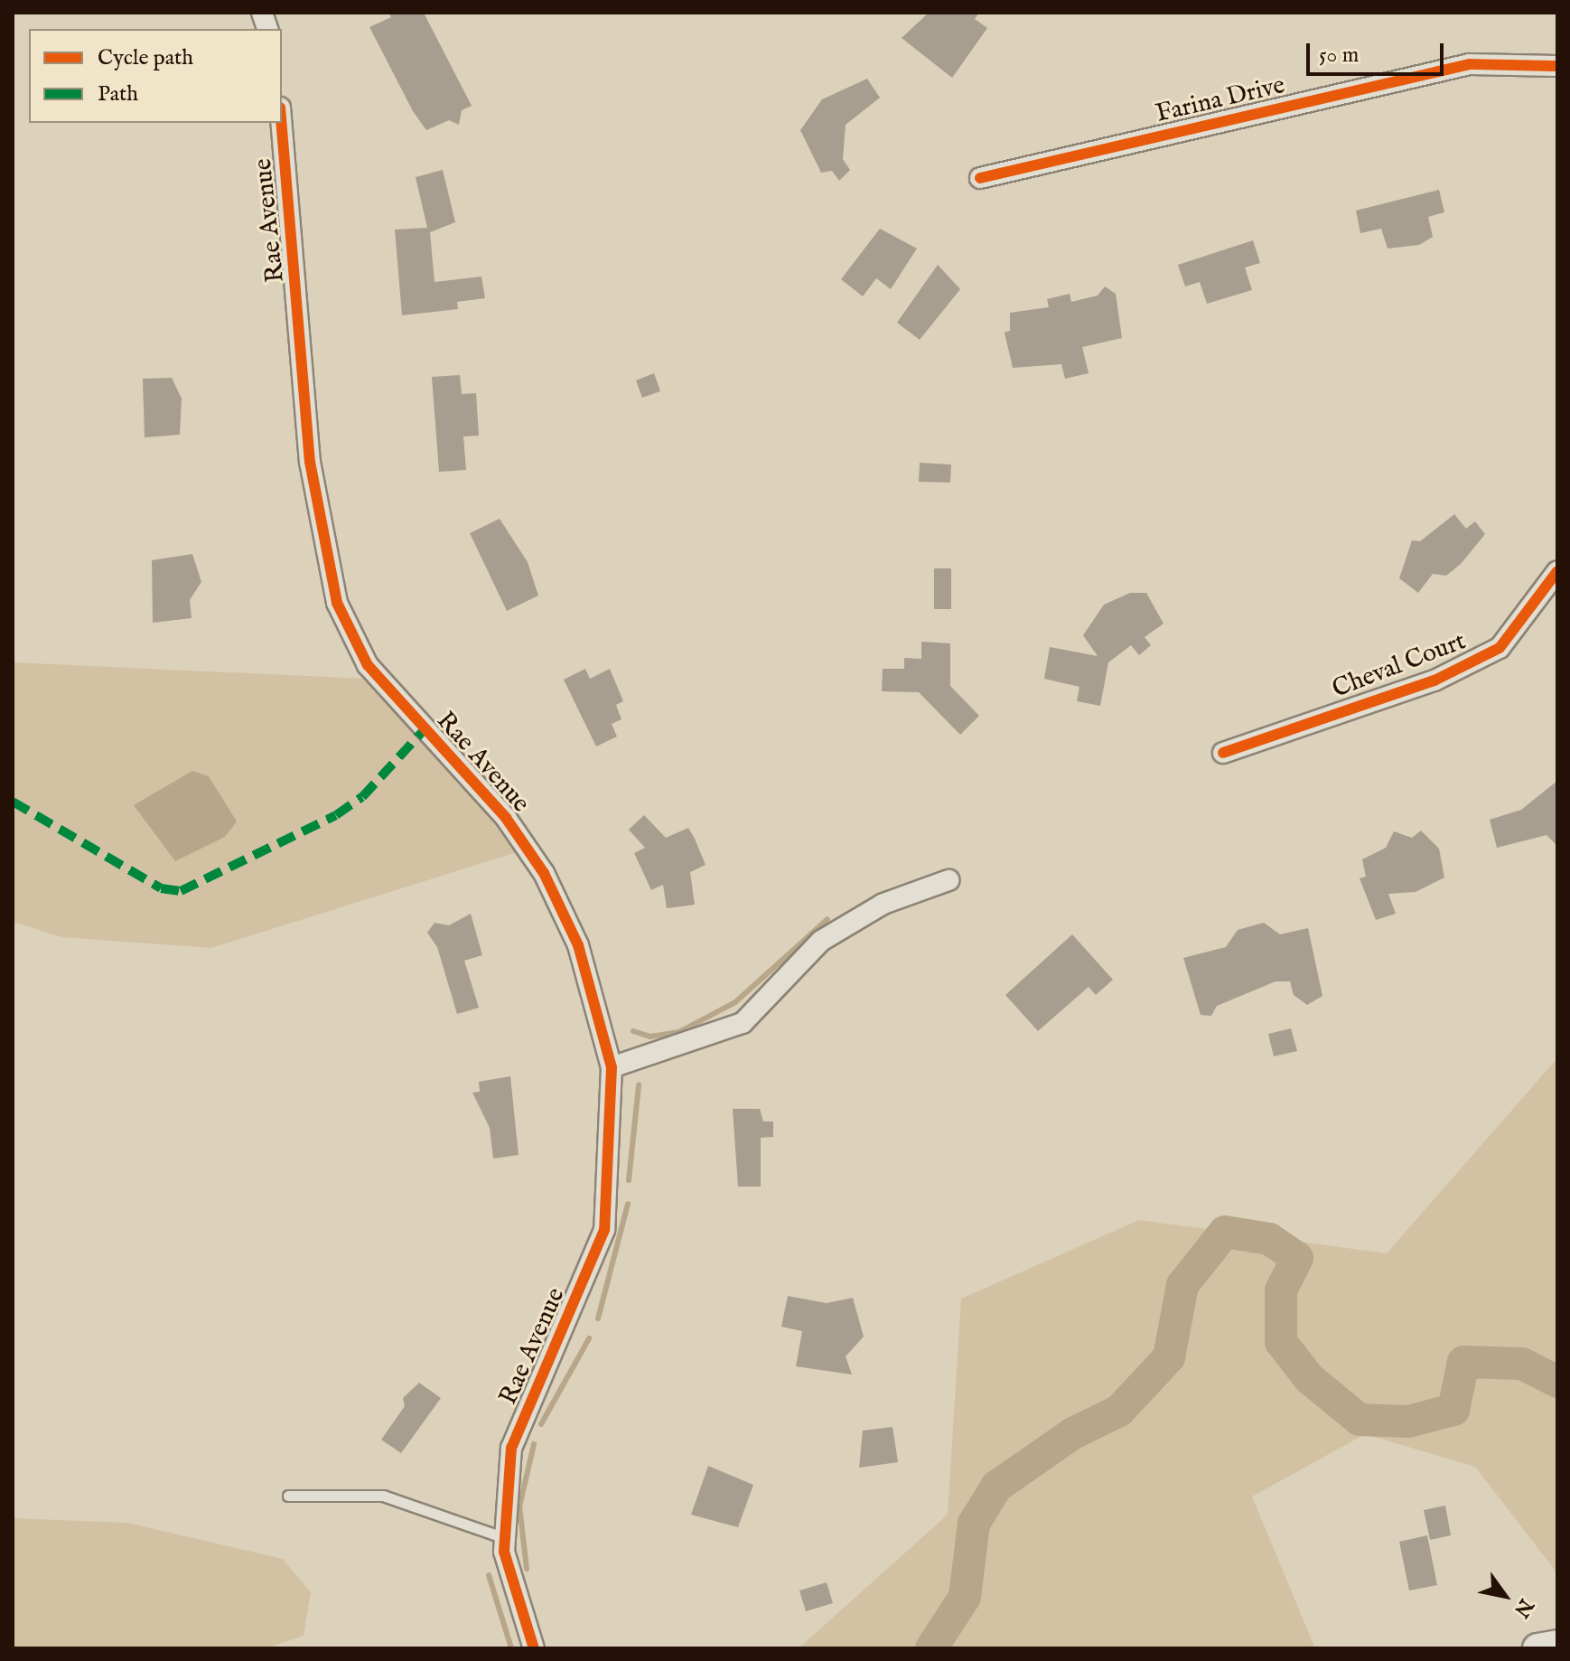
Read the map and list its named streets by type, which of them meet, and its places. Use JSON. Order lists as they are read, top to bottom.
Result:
{
  "streets": {
    "street": ["Farina Drive", "Rae Avenue", "Cheval Court"]
  },
  "legend": ["Cycle path", "Path"],
  "scale_bar": "50 m",
  "north": "bottom right"
}
